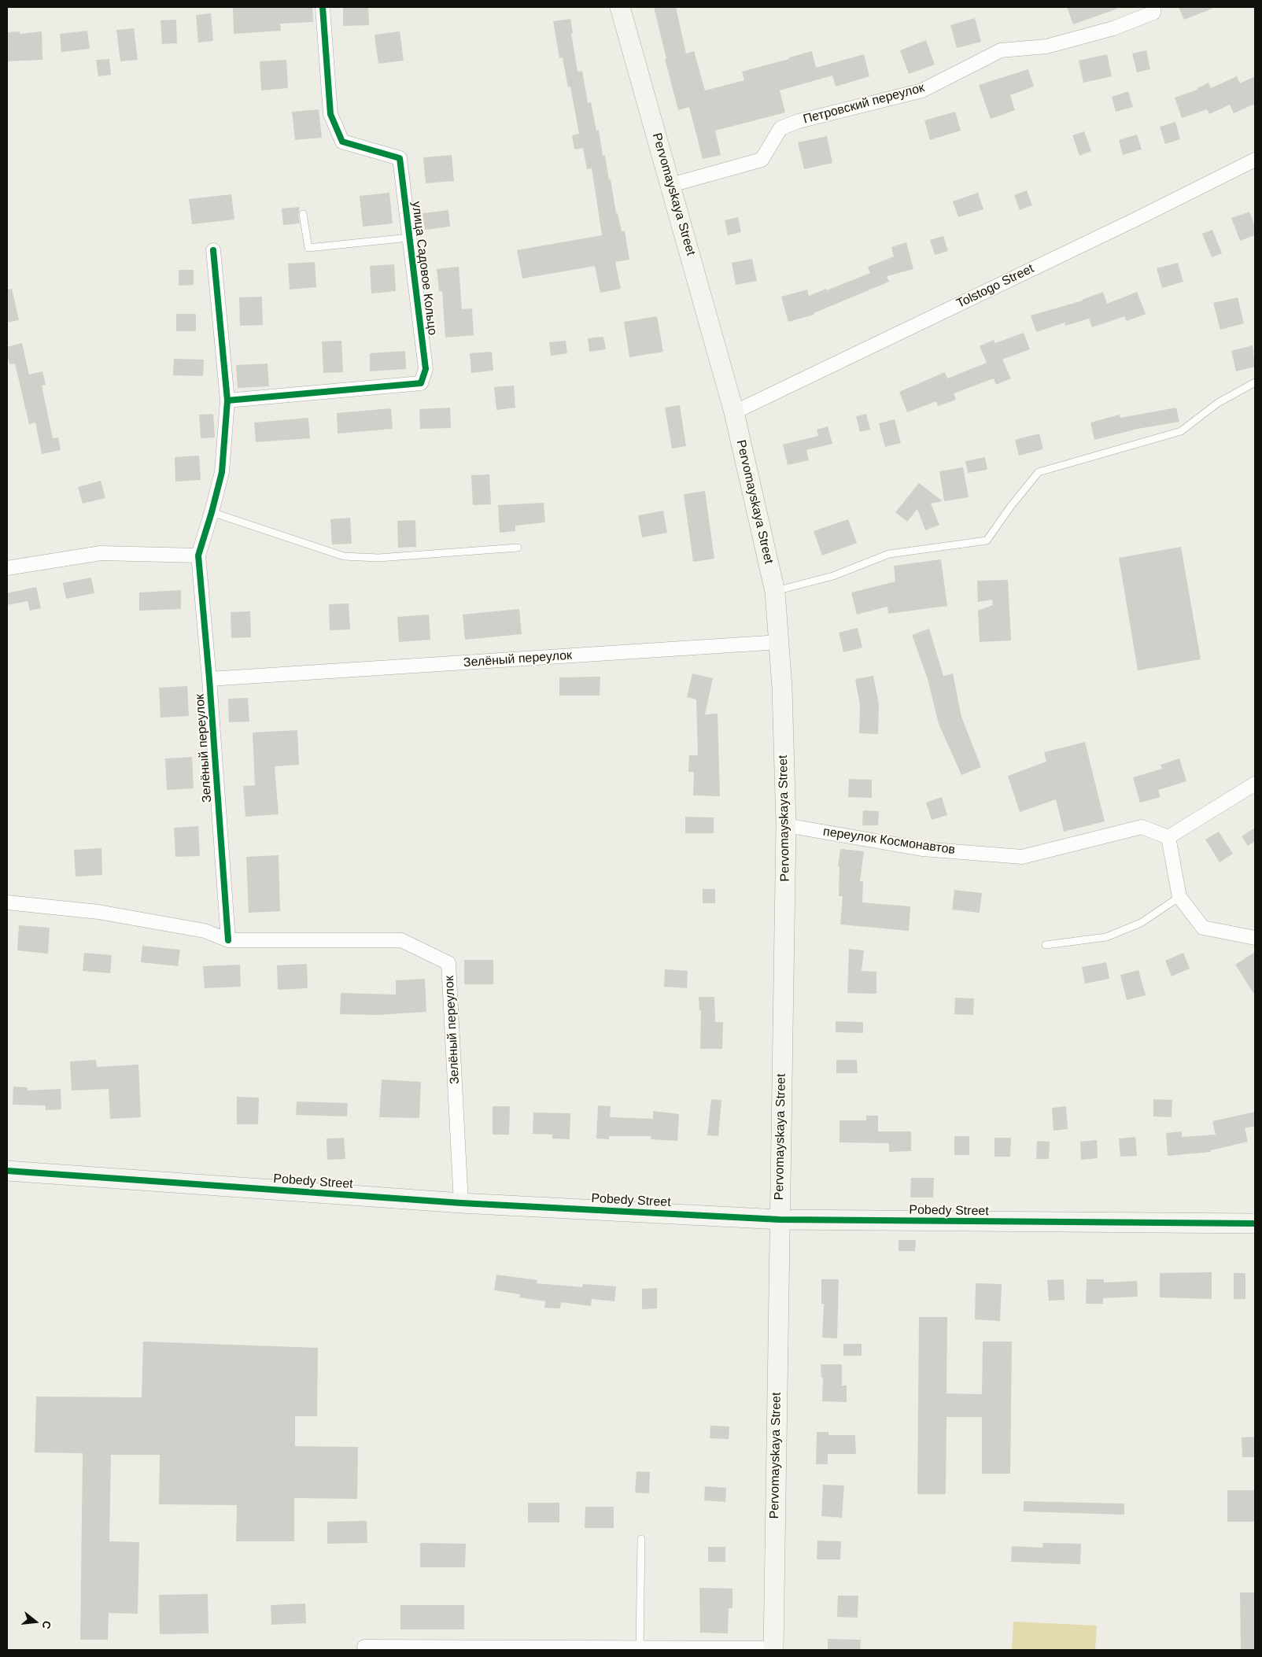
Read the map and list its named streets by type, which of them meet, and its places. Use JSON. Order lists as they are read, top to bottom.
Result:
{
  "streets": {
    "main road": ["Pervomayskaya Street", "Pobedy Street"],
    "street": [
      "Петровский переулок",
      "улица Садовое Кольцо",
      "Tolstogo Street",
      "Зелёный переулок",
      "переулок Космонавтов"
    ]
  },
  "crossings": [
    ["Петровский переулок", "Pervomayskaya Street"],
    ["Pervomayskaya Street", "Tolstogo Street"],
    ["Pervomayskaya Street", "Зелёный переулок"],
    ["Pervomayskaya Street", "переулок Космонавтов"],
    ["Pervomayskaya Street", "Pobedy Street"],
    ["Зелёный переулок", "Pobedy Street"]
  ],
  "north": "right"
}
